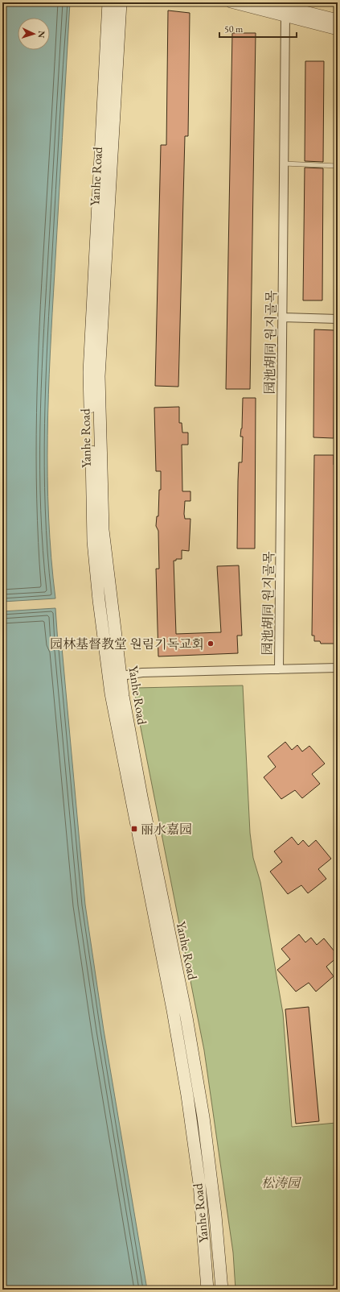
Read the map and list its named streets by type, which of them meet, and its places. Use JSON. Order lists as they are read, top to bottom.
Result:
{
  "streets": {
    "main road": ["Yanhe Road"],
    "street": ["园池胡同 원지골목"]
  },
  "parks": ["松涛园"],
  "places": {
    "other": ["园林基督教堂 원림기독교회"],
    "transit": ["丽水嘉园"]
  },
  "scale_bar": "50 m",
  "north": "right"
}
